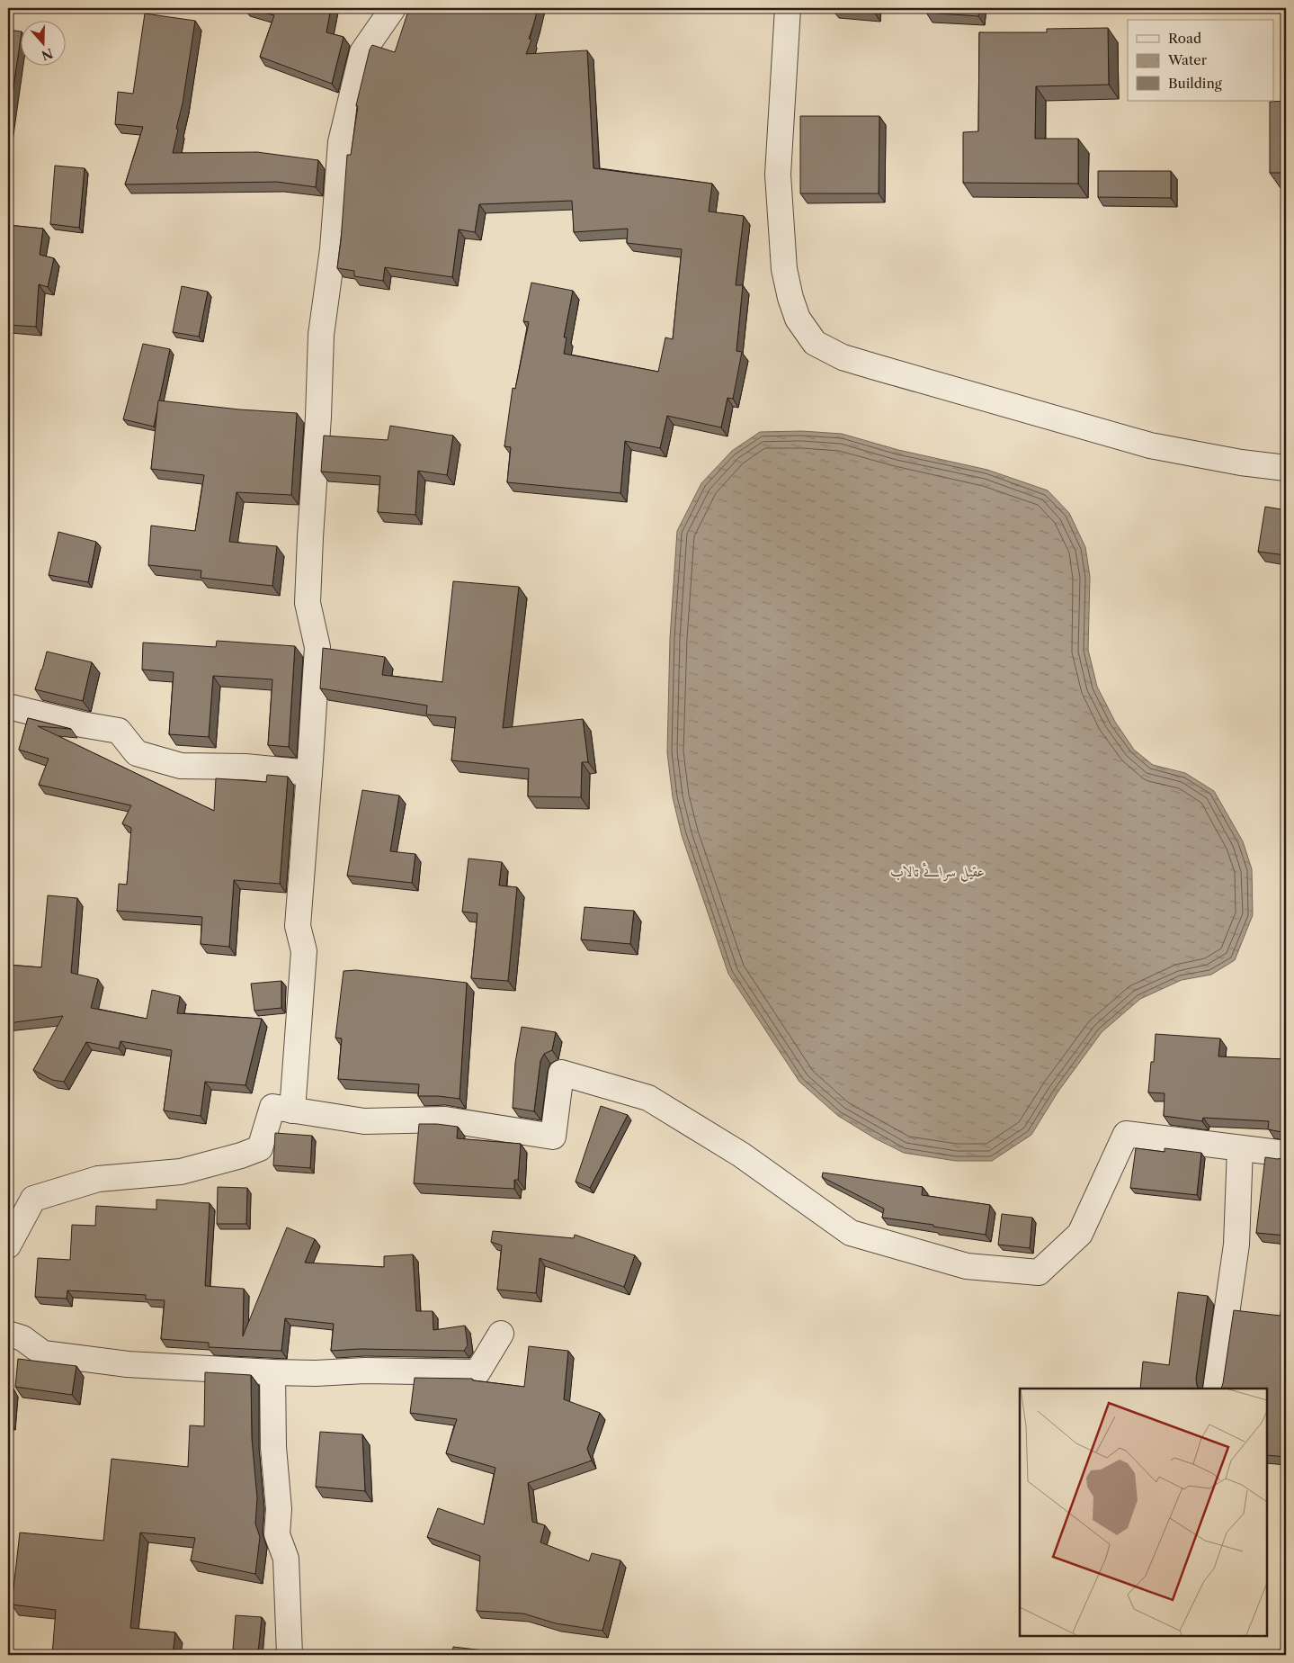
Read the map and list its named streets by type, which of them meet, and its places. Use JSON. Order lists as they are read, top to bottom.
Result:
{
  "water": ["عقیل سرائے تالاب"],
  "legend": ["Road", "Water", "Building"],
  "north": "bottom"
}
